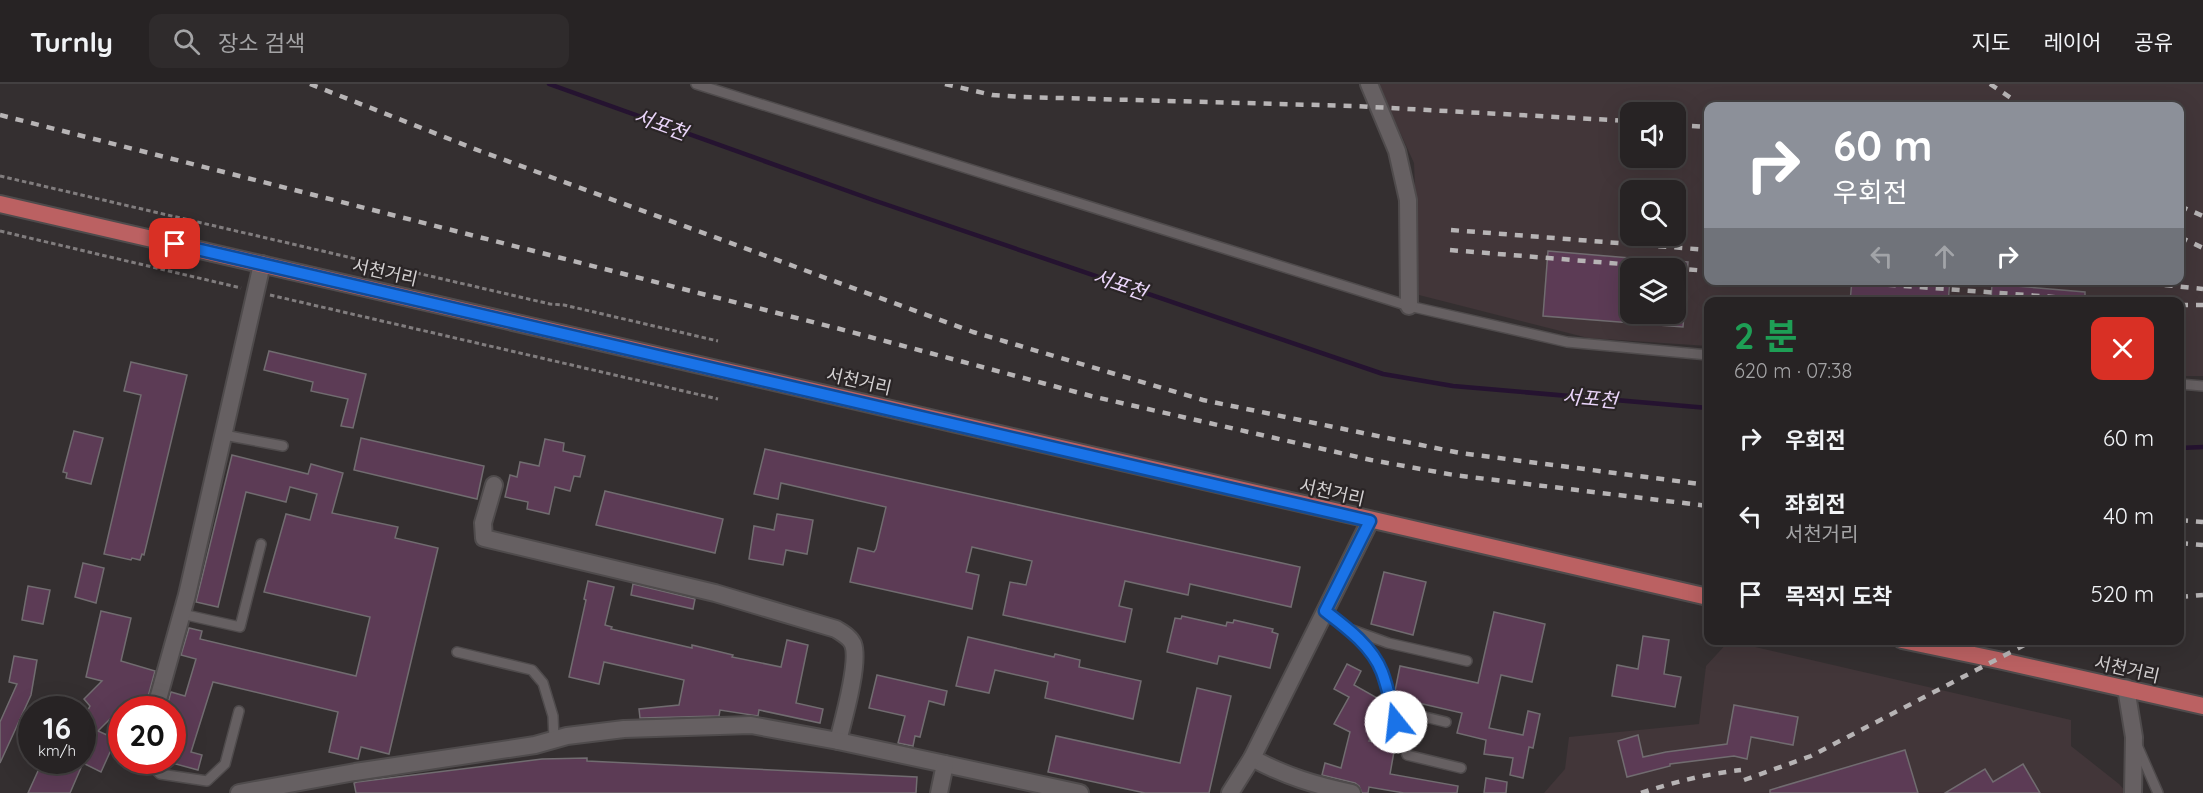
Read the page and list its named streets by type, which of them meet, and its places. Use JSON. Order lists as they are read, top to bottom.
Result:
{
  "streets": {
    "main road": ["서천거리"]
  },
  "water": ["서포천"],
  "page": {
    "header": "Turnly",
    "search": "장소 검색",
    "nav": ["지도", "레이어", "공유"],
    "turn": ["60 m", "우회전"],
    "heading": ["2 분", "620 m · 07:38"],
    "list": [
      {
        "name": "우회전",
        "value": "60 m"
      },
      {
        "name": "좌회전",
        "note": "서천거리",
        "value": "40 m"
      },
      {
        "name": "목적지 도착",
        "value": "520 m"
      }
    ],
    "speed": "16 km/h",
    "limit": "20"
  }
}
